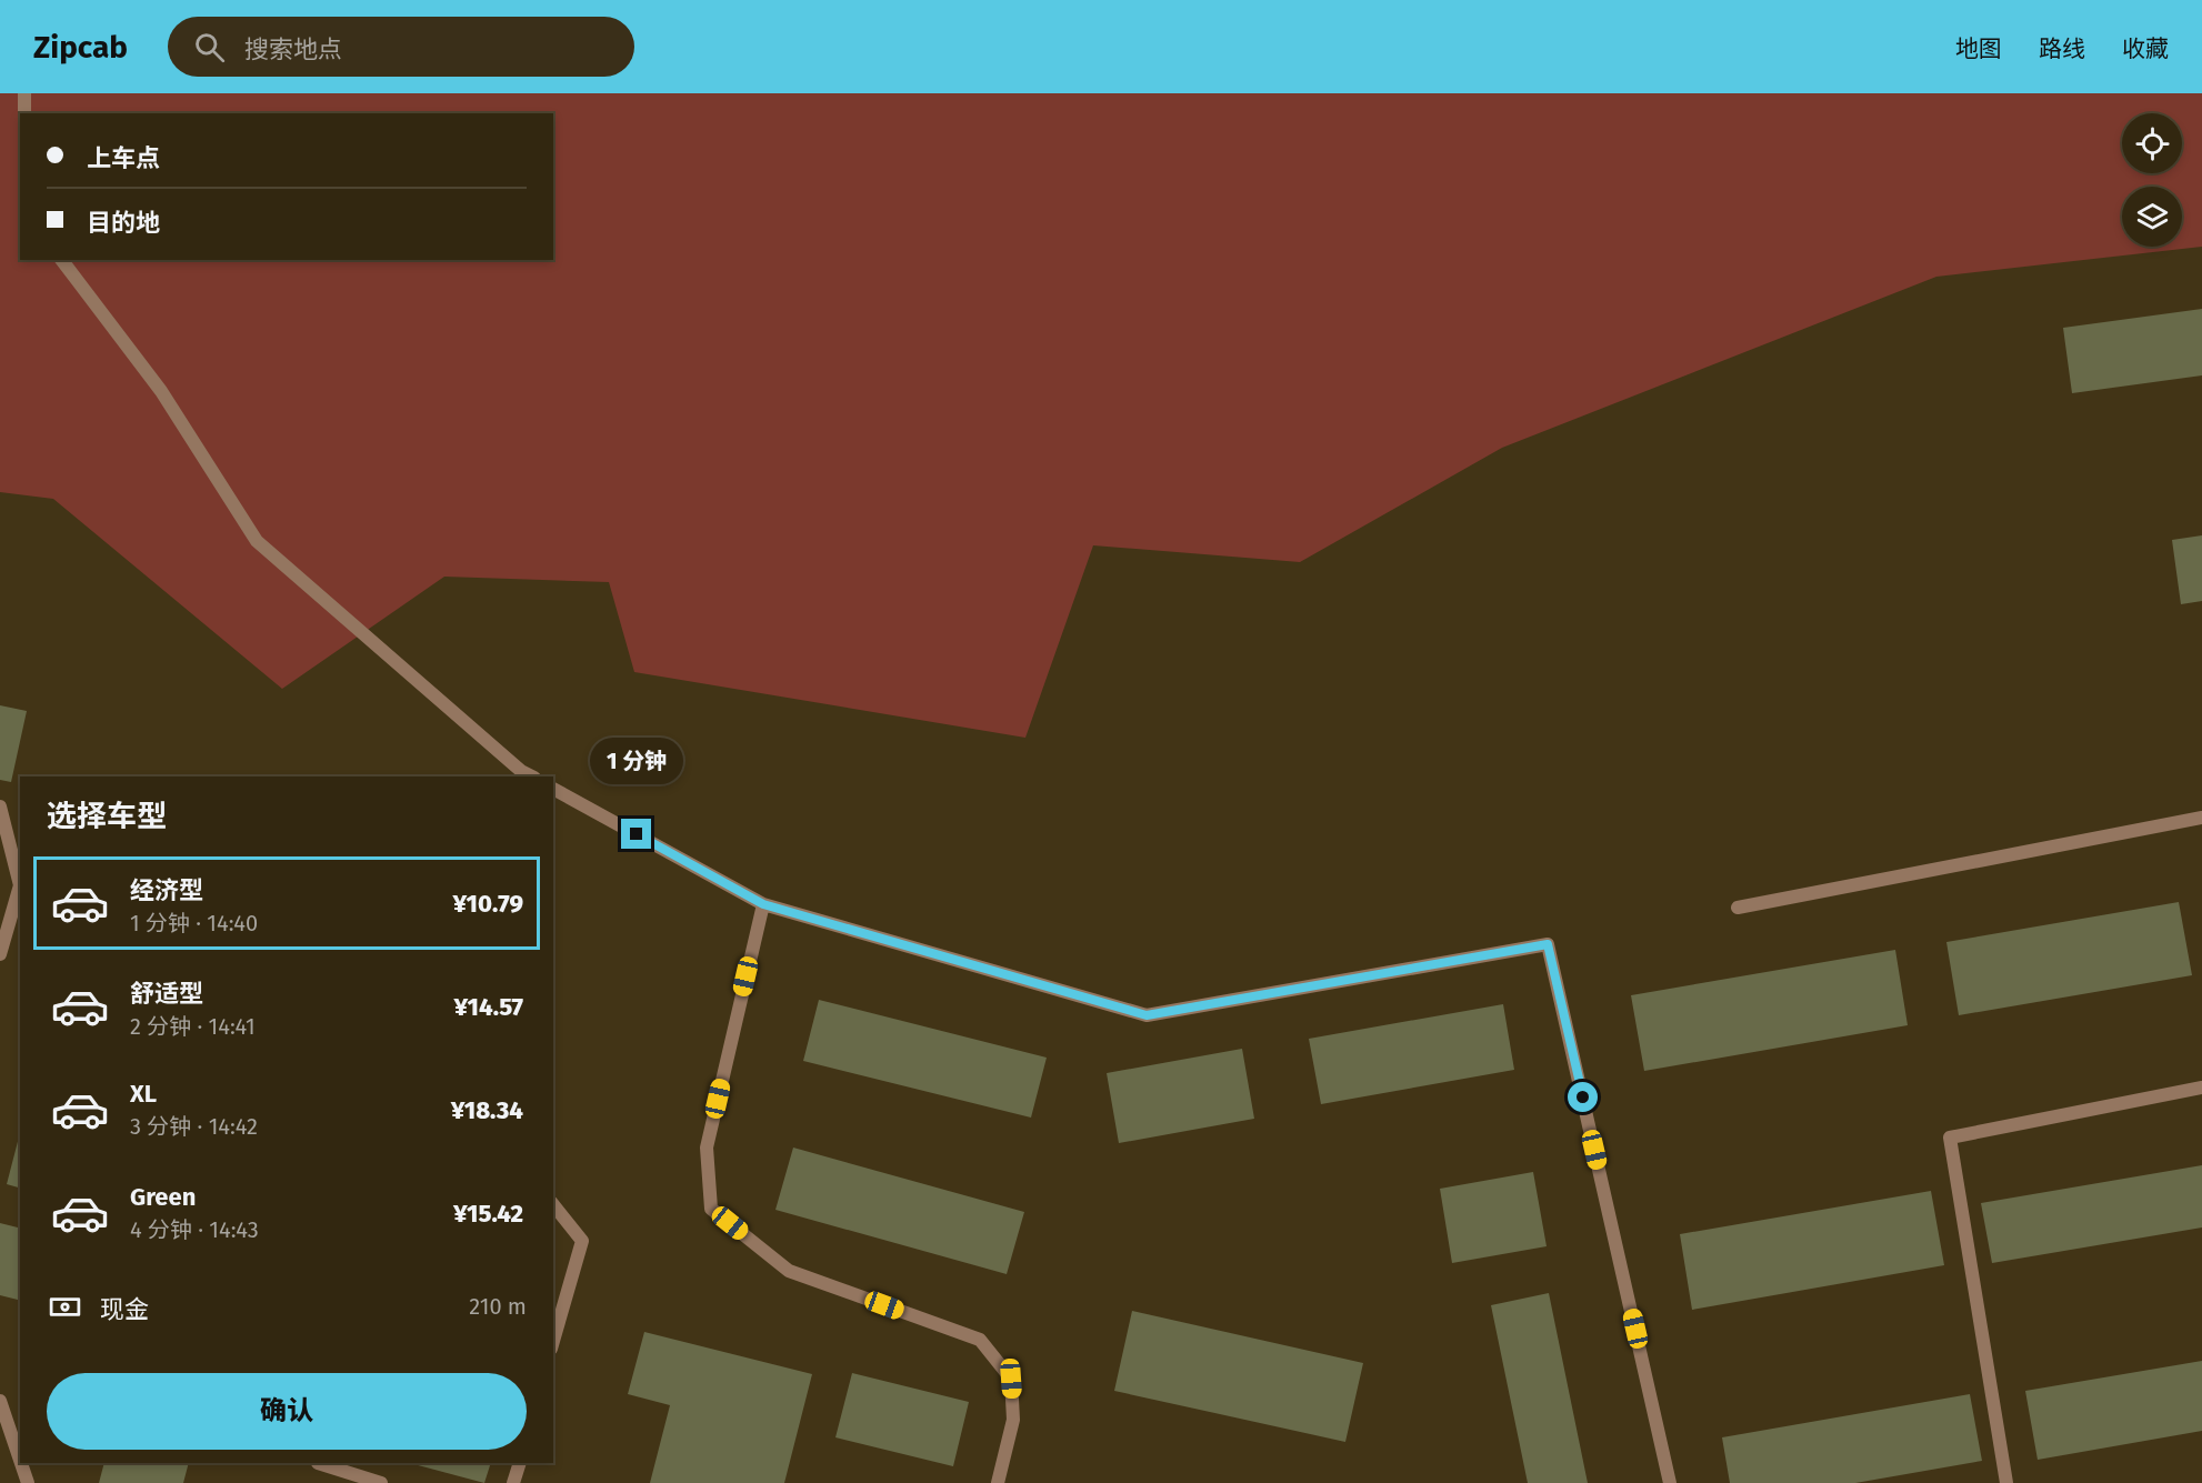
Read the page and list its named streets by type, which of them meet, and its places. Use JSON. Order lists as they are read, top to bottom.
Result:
{
  "page": {
    "header": "Zipcab",
    "search": "搜索地点",
    "nav": ["地图", "路线", "收藏"],
    "banner": ["上车点", "目的地"],
    "bubble": "1 分钟",
    "heading": "选择车型",
    "list": [
      {
        "name": "经济型",
        "note": "1 分钟 · 14:40",
        "value": "¥10.79"
      },
      {
        "name": "舒适型",
        "note": "2 分钟 · 14:41",
        "value": "¥14.57"
      },
      {
        "name": "XL",
        "note": "3 分钟 · 14:42",
        "value": "¥18.34"
      },
      {
        "name": "Green",
        "note": "4 分钟 · 14:43",
        "value": "¥15.42"
      }
    ],
    "pay": ["现金", "210 m"],
    "buttons": "确认"
  }
}
